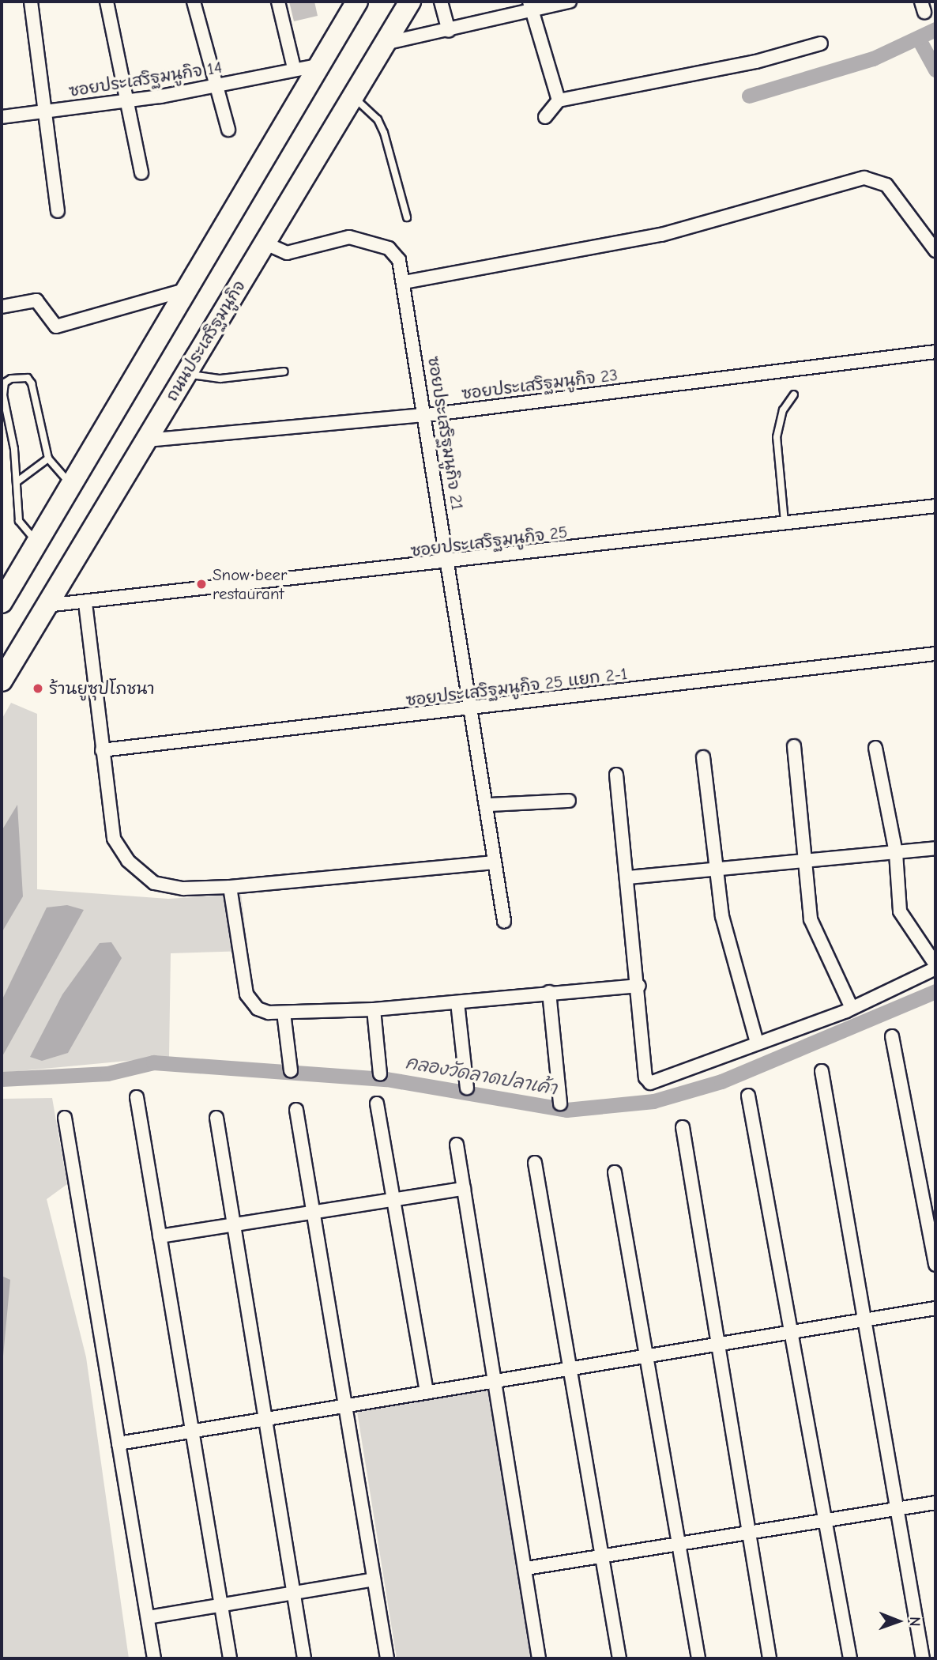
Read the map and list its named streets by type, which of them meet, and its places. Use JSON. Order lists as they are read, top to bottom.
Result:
{
  "streets": {
    "main road": ["ถนนประเสริฐมนูกิจ"],
    "street": [
      "ซอยประเสริฐมนูกิจ 14",
      "ซอยประเสริฐมนูกิจ 23",
      "ซอยประเสริฐมนูกิจ 21",
      "ซอยประเสริฐมนูกิจ 25",
      "ซอยประเสริฐมนูกิจ 25 แยก 2-1"
    ]
  },
  "crossings": [
    ["ถนนประเสริฐมนูกิจ", "ซอยประเสริฐมนูกิจ 23"],
    ["ถนนประเสริฐมนูกิจ", "ซอยประเสริฐมนูกิจ 21"],
    ["ถนนประเสริฐมนูกิจ", "ซอยประเสริฐมนูกิจ 25"],
    ["ซอยประเสริฐมนูกิจ 23", "ซอยประเสริฐมนูกิจ 21"],
    ["ซอยประเสริฐมนูกิจ 21", "ซอยประเสริฐมนูกิจ 25"],
    ["ซอยประเสริฐมนูกิจ 21", "ซอยประเสริฐมนูกิจ 25 แยก 2-1"]
  ],
  "water": ["คลองวัดลาดปลาเค้า"],
  "places": ["Snow beer restaurant", "ร้านยูซุปโภชนา"],
  "north": "right"
}
